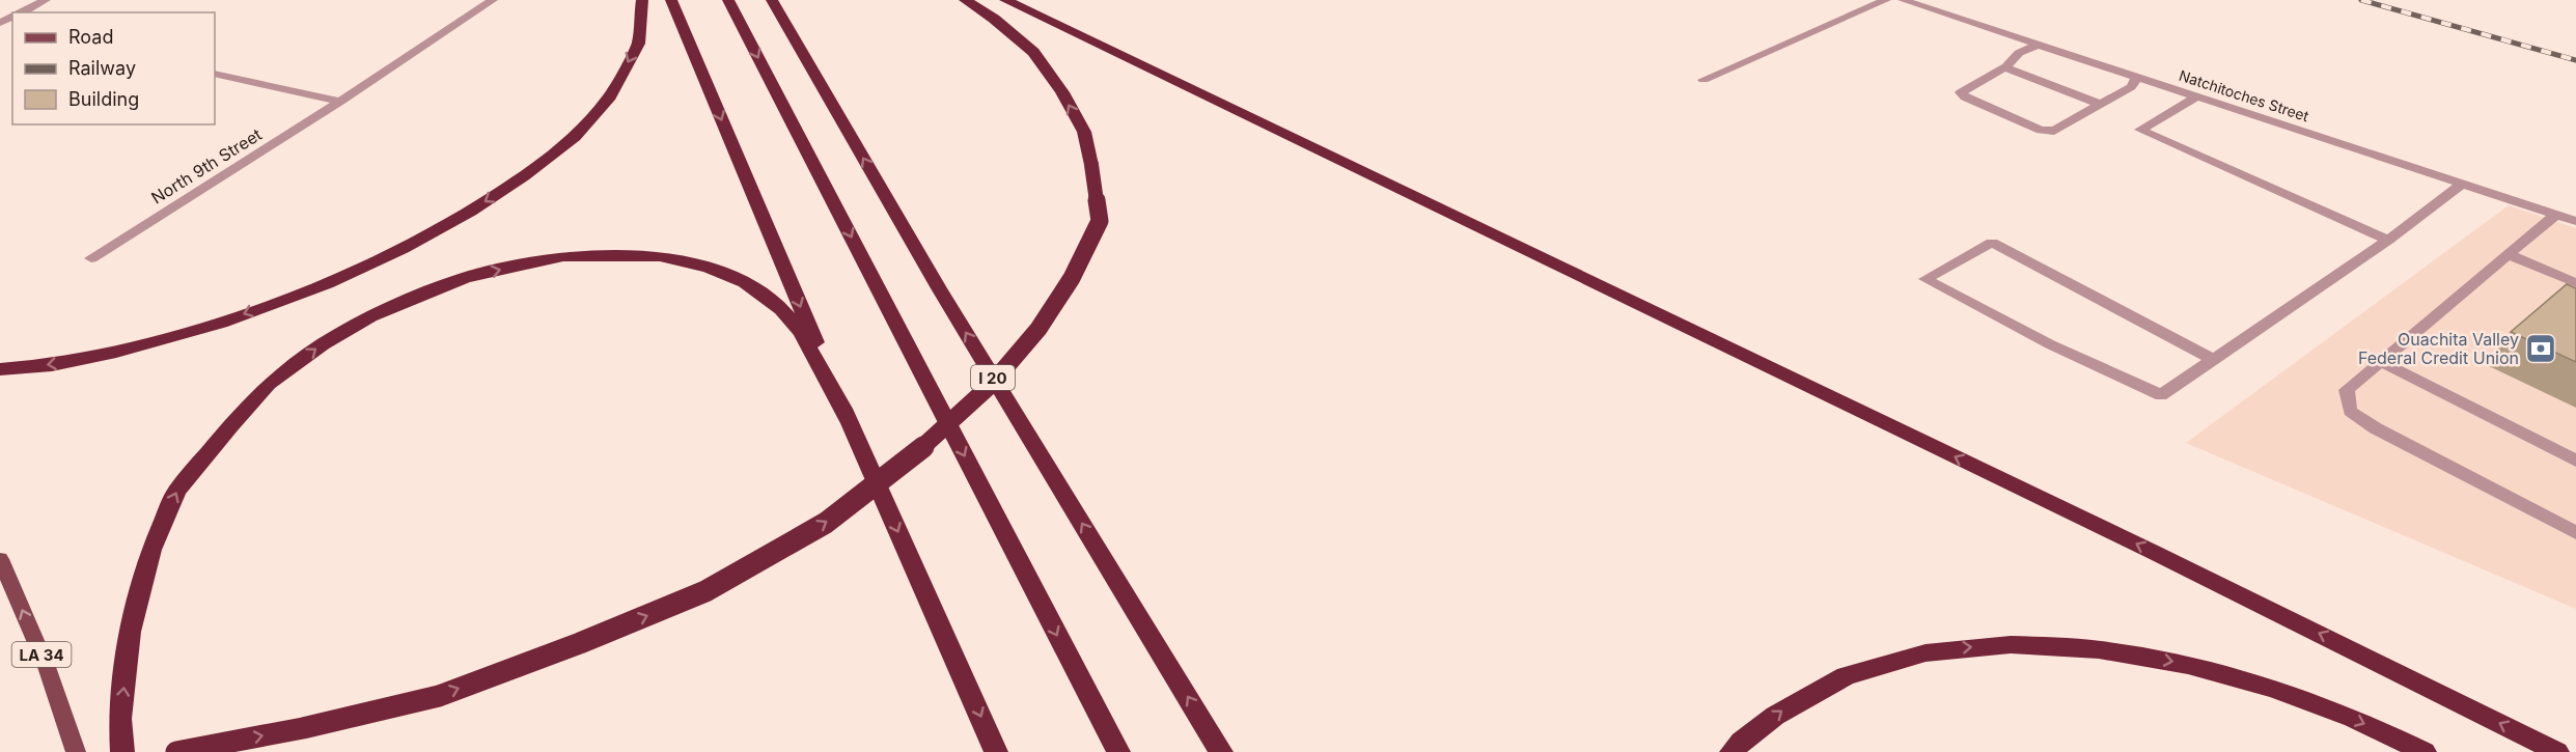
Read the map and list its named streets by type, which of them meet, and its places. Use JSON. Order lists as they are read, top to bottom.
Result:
{
  "streets": {
    "highway": ["I 20"],
    "main road": ["LA 34"],
    "street": ["Natchitoches Street", "North 9th Street"]
  },
  "places": {
    "bank": ["Ouachita Valley Federal Credit Union"]
  },
  "legend": ["Road", "Railway", "Building"]
}
